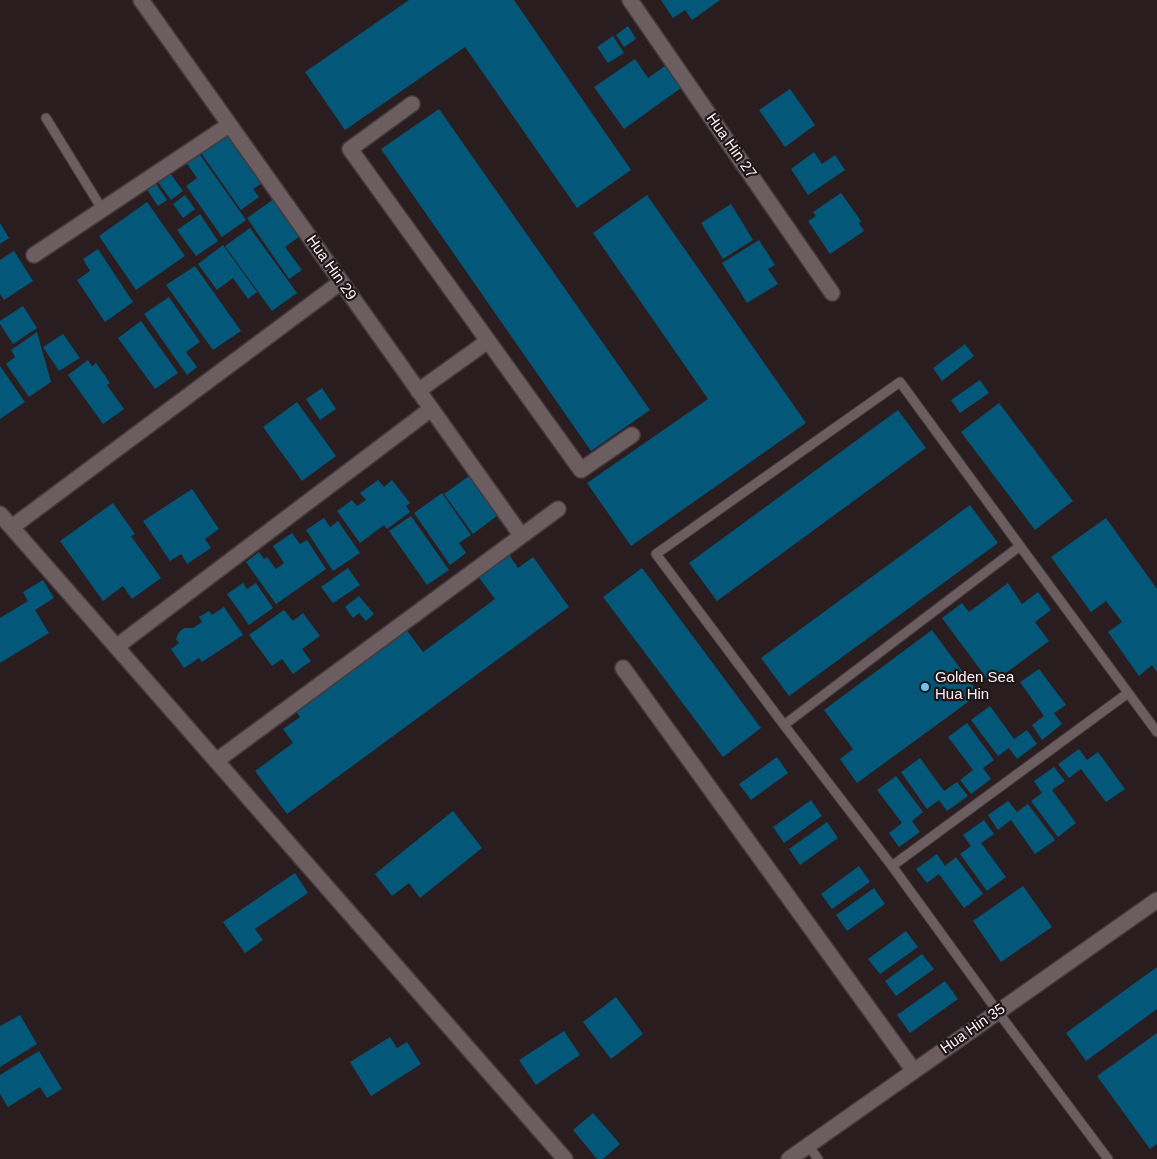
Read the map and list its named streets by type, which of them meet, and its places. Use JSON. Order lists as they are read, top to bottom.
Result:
{
  "streets": {
    "street": ["Hua Hin 27", "Hua Hin 29", "Hua Hin 35"]
  },
  "places": ["Golden Sea Hua Hin"]
}
